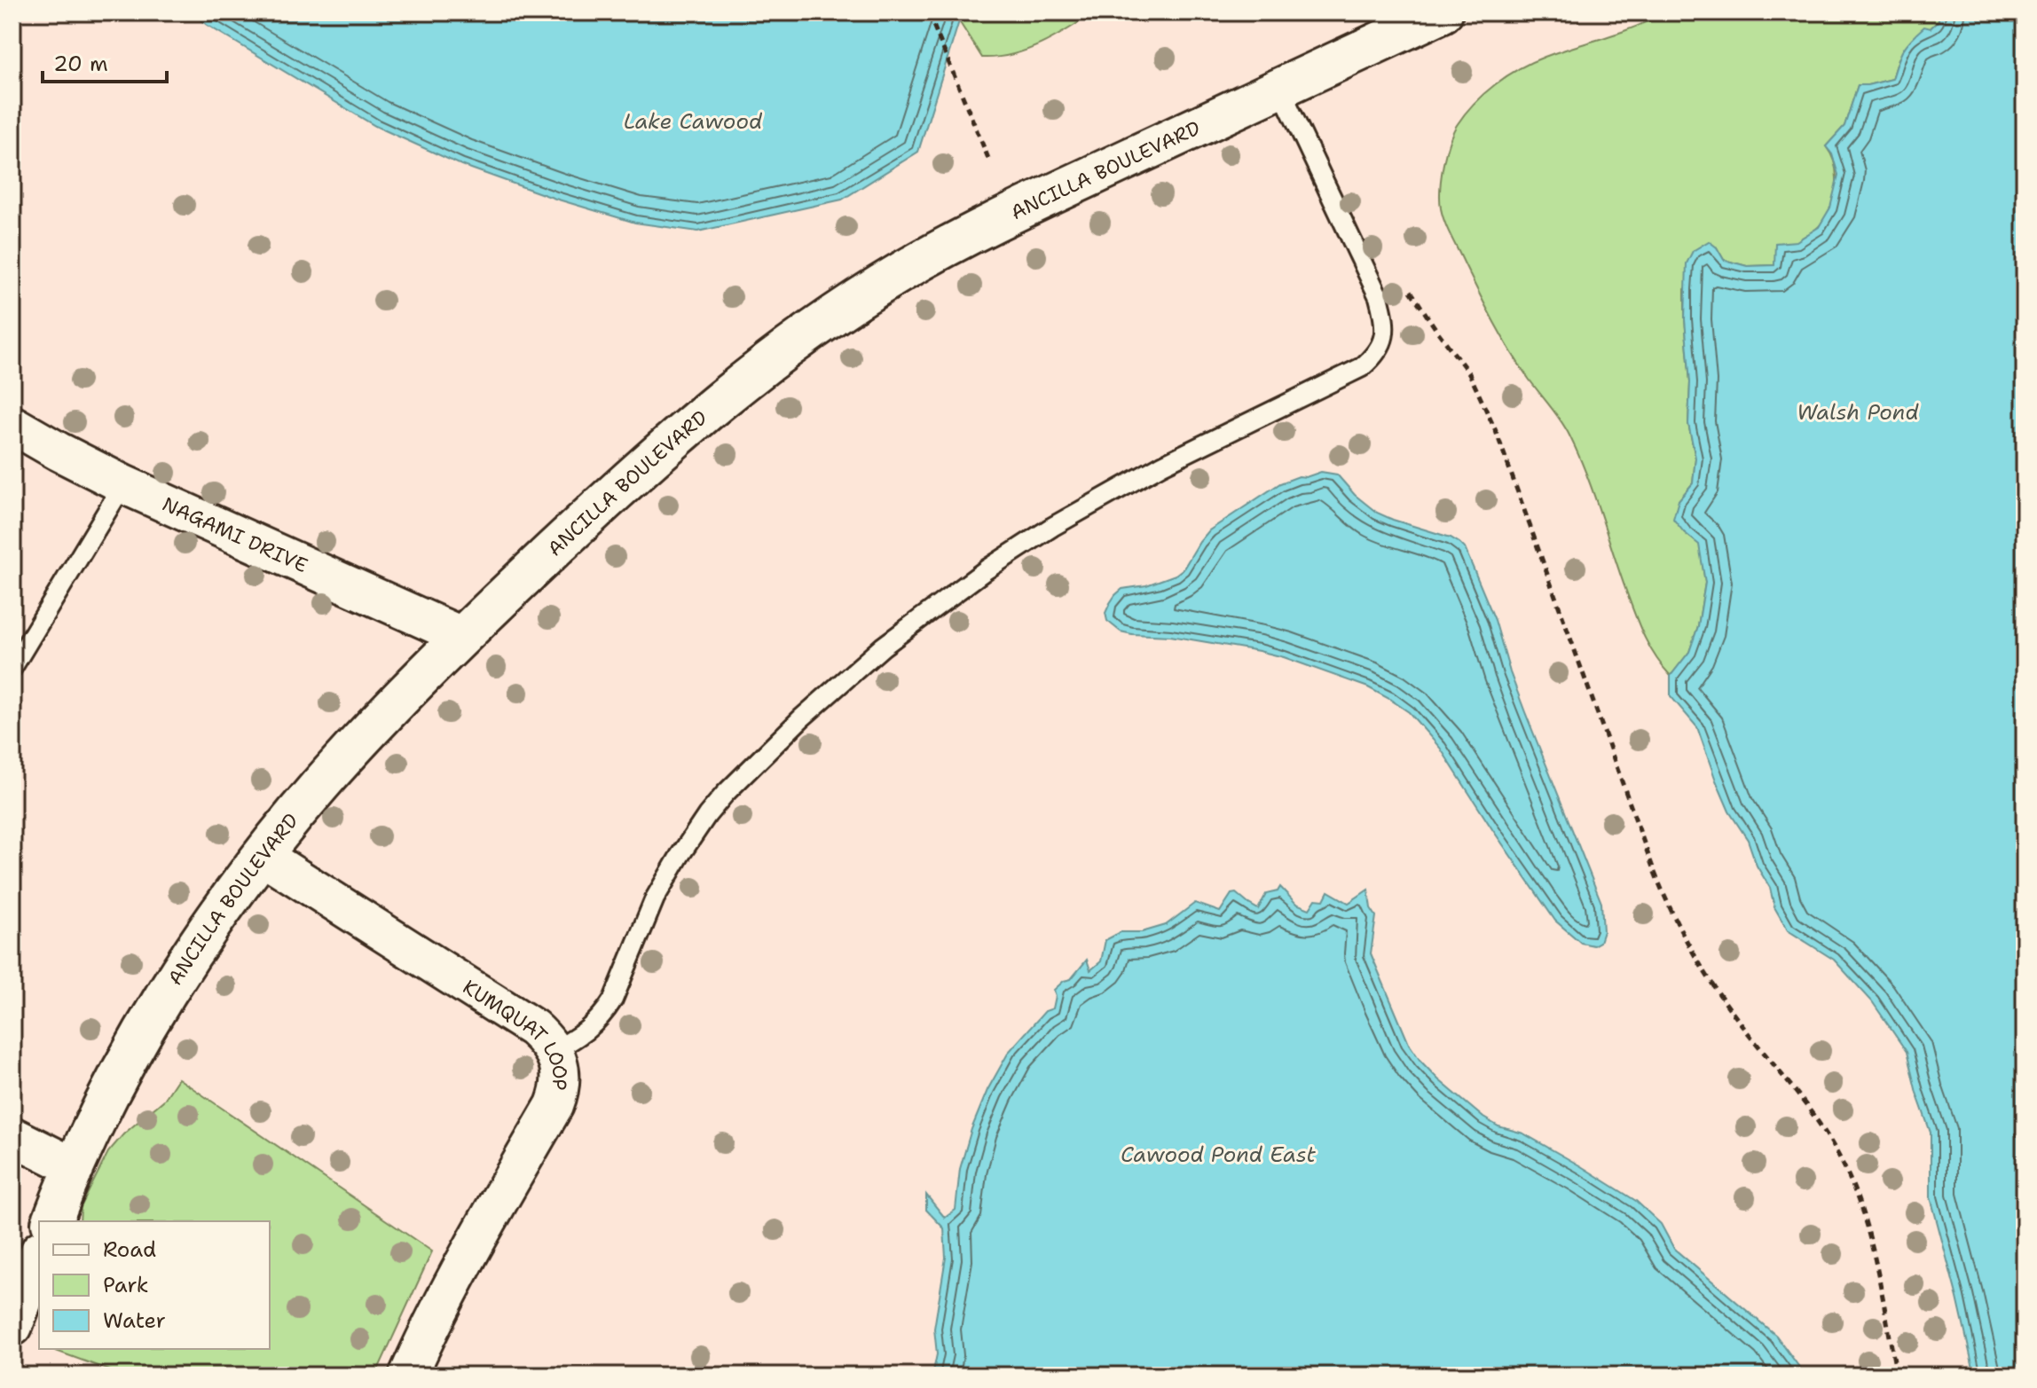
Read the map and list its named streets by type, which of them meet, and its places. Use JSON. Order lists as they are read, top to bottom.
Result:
{
  "streets": {
    "street": ["ANCILLA BOULEVARD", "NAGAMI DRIVE", "KUMQUAT LOOP"]
  },
  "crossings": [
    ["ANCILLA BOULEVARD", "NAGAMI DRIVE"],
    ["ANCILLA BOULEVARD", "KUMQUAT LOOP"]
  ],
  "water": ["Lake Cawood", "Walsh Pond", "Cawood Pond East"],
  "legend": ["Road", "Park", "Water"],
  "scale_bar": "20 m"
}
